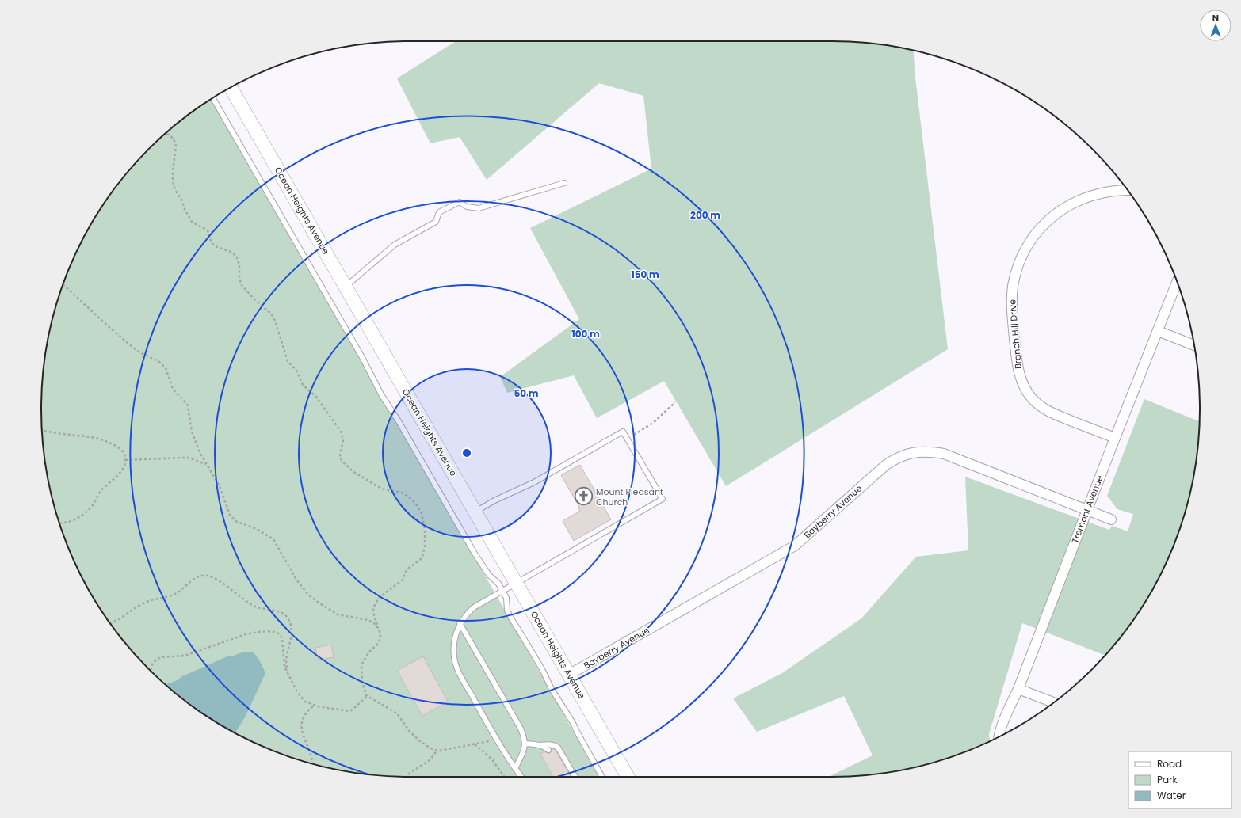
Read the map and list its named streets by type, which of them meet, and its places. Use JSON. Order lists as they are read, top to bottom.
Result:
{
  "streets": {
    "main road": ["Ocean Heights Avenue"],
    "street": ["Branch Hill Drive", "Tremont Avenue", "Bayberry Avenue"]
  },
  "crossings": [
    ["Ocean Heights Avenue", "Bayberry Avenue"],
    ["Branch Hill Drive", "Tremont Avenue"],
    ["Tremont Avenue", "Bayberry Avenue"]
  ],
  "places": {
    "church": ["Mount Pleasant Church"]
  },
  "legend": ["Road", "Park", "Water"],
  "north": "top",
  "rings": [
    "200 m",
    "150 m",
    "100 m",
    "50 m"
  ]
}
